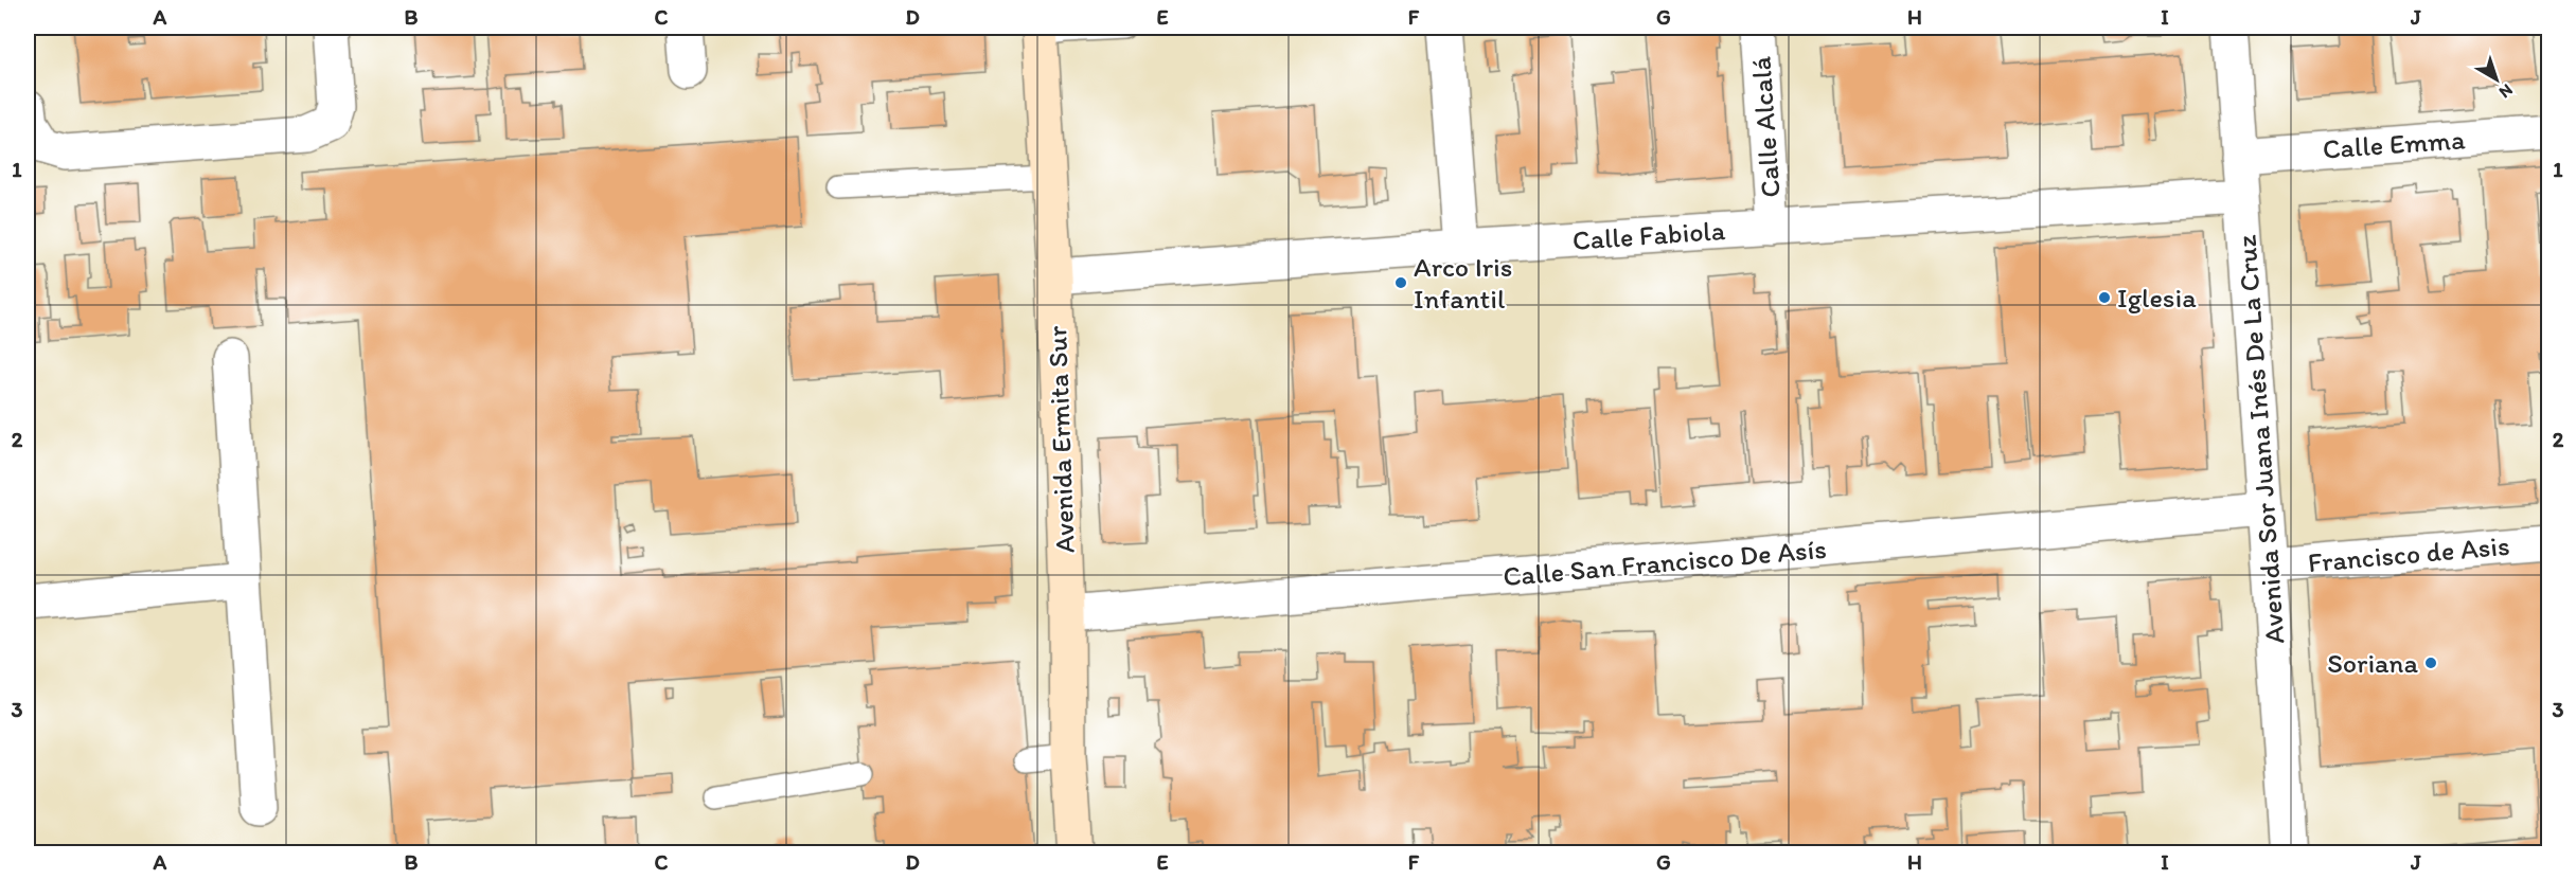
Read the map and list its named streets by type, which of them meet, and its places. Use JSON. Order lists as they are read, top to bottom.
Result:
{
  "streets": {
    "main road": ["Avenida Ermita Sur"],
    "street": [
      "Calle Alcalá",
      "Calle Emma",
      "Calle Fabiola",
      "Avenida Sor Juana Inés De La Cruz",
      "Francisco de Asis",
      "Calle San Francisco De Asís"
    ]
  },
  "crossings": [
    ["Calle Alcalá", "Calle Fabiola"],
    ["Calle Emma", "Avenida Sor Juana Inés De La Cruz"],
    ["Calle Fabiola", "Avenida Ermita Sur"],
    ["Calle Fabiola", "Avenida Sor Juana Inés De La Cruz"],
    ["Avenida Ermita Sur", "Calle San Francisco De Asís"],
    ["Avenida Sor Juana Inés De La Cruz", "Francisco de Asis"],
    ["Avenida Sor Juana Inés De La Cruz", "Calle San Francisco De Asís"]
  ],
  "places": ["Arco Iris Infantil", "Iglesia", "Soriana"],
  "north": "bottom right",
  "grid": {
    "columns": [
      "A",
      "B",
      "C",
      "D",
      "E",
      "F",
      "G",
      "H",
      "I",
      "J"
    ],
    "rows": ["1", "2", "3"]
  }
}
